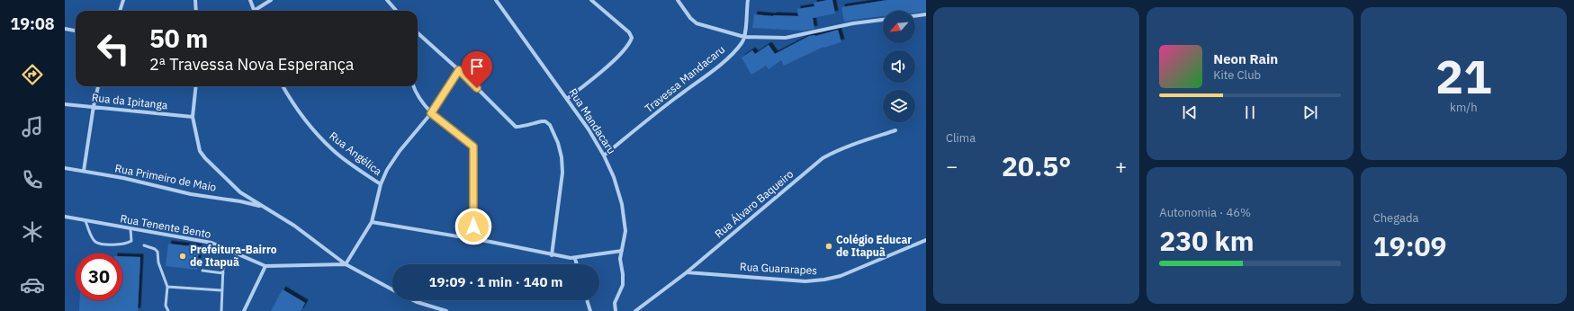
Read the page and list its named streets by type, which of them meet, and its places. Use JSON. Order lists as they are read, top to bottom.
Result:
{
  "streets": {
    "street": [
      "Travessa Mandacaru",
      "Rua da Ipitanga",
      "Rua Mandacaru",
      "Rua Angélica",
      "Rua Primeiro de Maio",
      "Rua Álvaro Baqueiro",
      "Rua Tenente Bento",
      "Rua Guararapes"
    ]
  },
  "crossings": [
    ["Travessa Mandacaru", "Rua Mandacaru"],
    ["Rua Angélica", "Rua Tenente Bento"],
    ["Rua Álvaro Baqueiro", "Rua Guararapes"]
  ],
  "places": ["Colégio Educar de Itapuã", "Prefeitura-Bairro de Itapuã"],
  "north": "bottom left",
  "page": {
    "tabs": "19:08",
    "tile": [
      "Clima",
      ["21", "km/h"],
      ["Autonomia · 46%", "230 km"],
      ["Chegada", "19:09"]
    ],
    "turn": ["50 m", "2ª Travessa Nova Esperança"],
    "song": ["Neon Rain", "Kite Club"],
    "heat": ["−", "20.5°", "+"],
    "limit": "30",
    "trip": "19:09 · 1 min · 140 m"
  }
}
